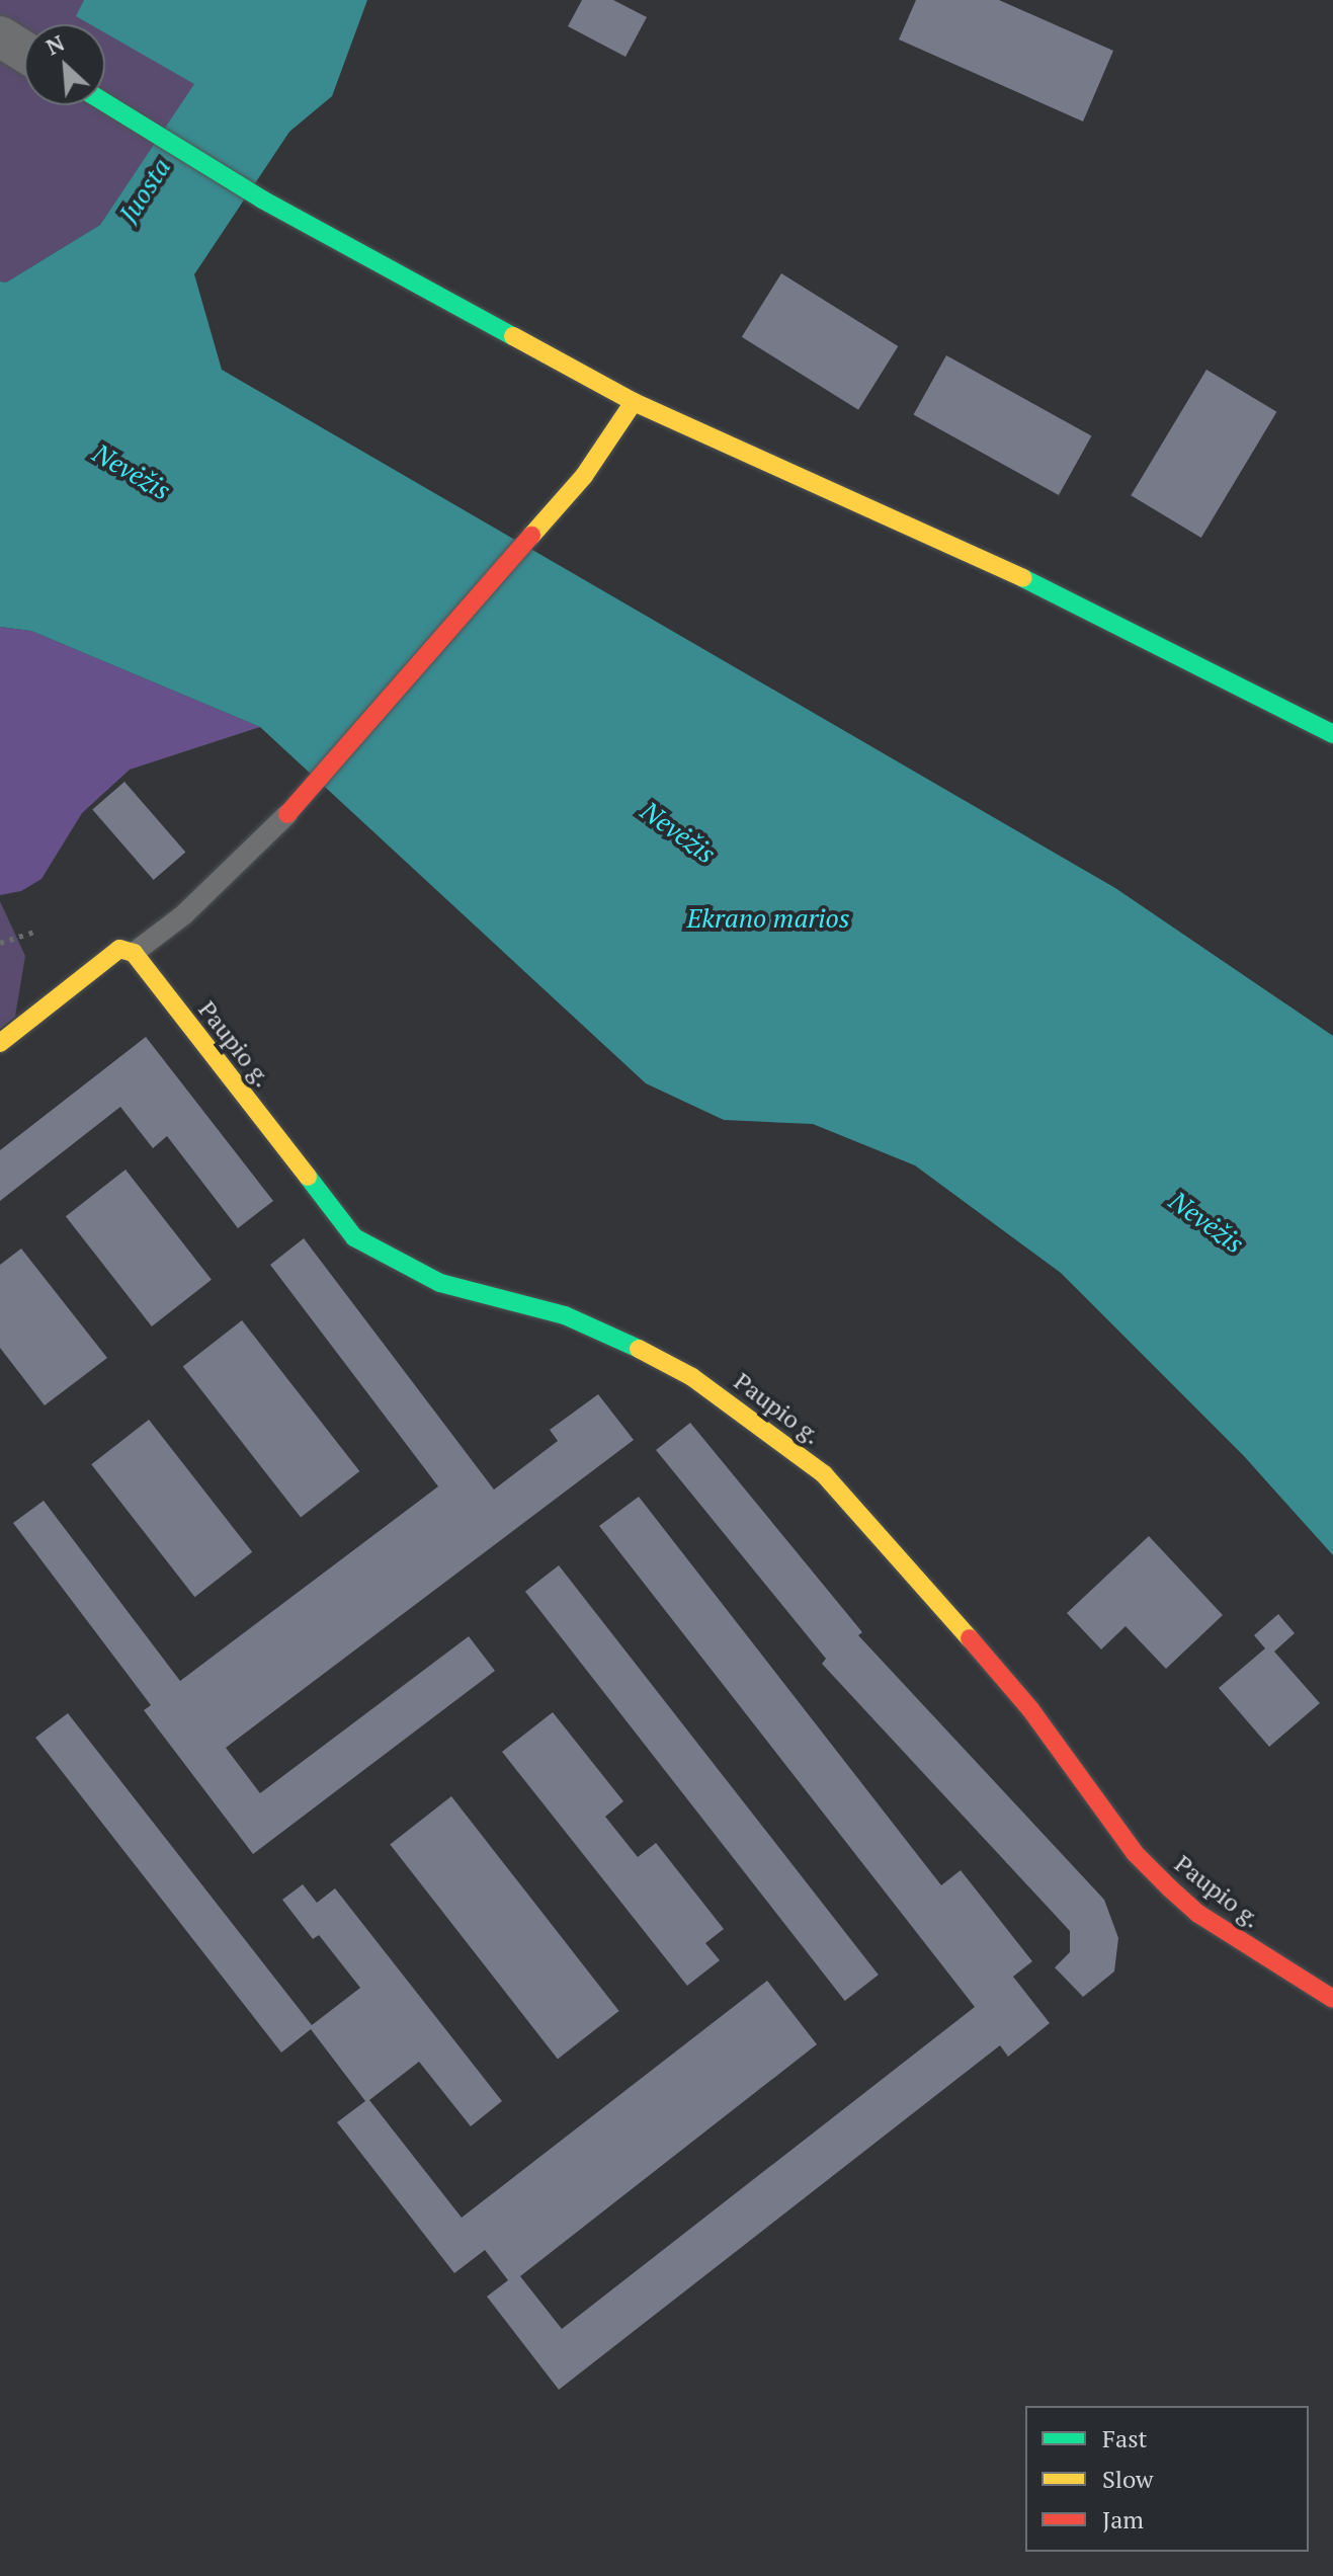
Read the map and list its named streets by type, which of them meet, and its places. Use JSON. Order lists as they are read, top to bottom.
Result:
{
  "streets": {
    "street": ["Paupio g."]
  },
  "water": ["Juosta", "Nevėžis", "Ekrano marios"],
  "legend": ["Fast", "Slow", "Jam"],
  "north": "top left"
}
